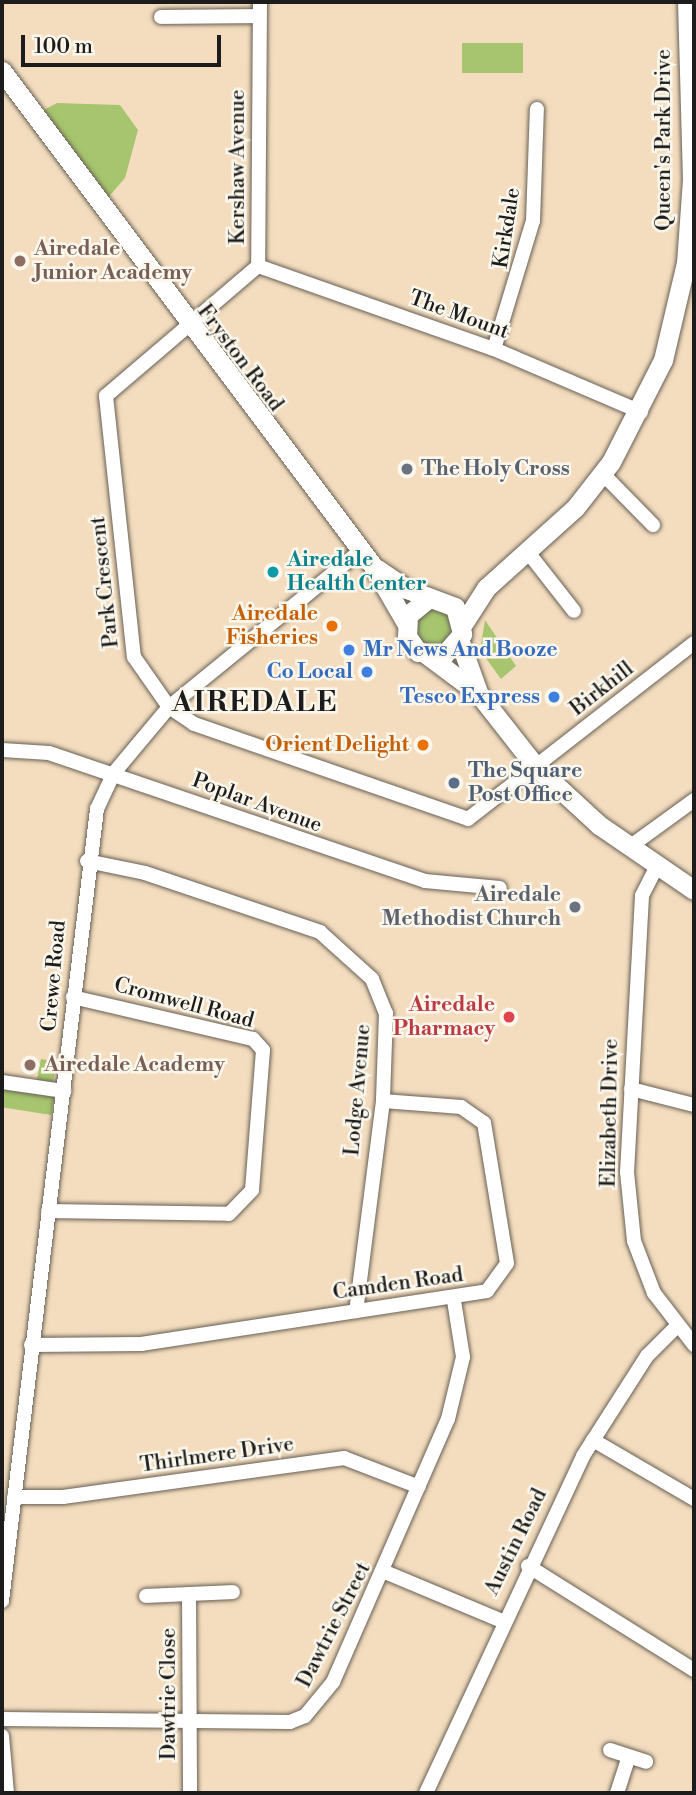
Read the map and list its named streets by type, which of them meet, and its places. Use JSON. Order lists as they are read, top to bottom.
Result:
{
  "streets": {
    "street": [
      "Queen's Park Drive",
      "Kershaw Avenue",
      "Kirkdale",
      "The Mount",
      "Fryston Road",
      "Park Crescent",
      "Birkhill",
      "Poplar Avenue",
      "Crewe Road",
      "Cromwell Road",
      "Lodge Avenue",
      "Elizabeth Drive",
      "Camden Road",
      "Thirlmere Drive",
      "Austin Road",
      "Dawtrie Street",
      "Dawtrie Close"
    ]
  },
  "crossings": [
    ["Queen's Park Drive", "The Mount"],
    ["Queen's Park Drive", "Fryston Road"],
    ["Kershaw Avenue", "The Mount"],
    ["Kershaw Avenue", "Fryston Road"],
    ["Kershaw Avenue", "Park Crescent"],
    ["Kirkdale", "The Mount"],
    ["Fryston Road", "Park Crescent"],
    ["Fryston Road", "Birkhill"],
    ["Fryston Road", "Crewe Road"],
    ["Fryston Road", "Elizabeth Drive"],
    ["Park Crescent", "Birkhill"],
    ["Park Crescent", "Crewe Road"],
    ["Poplar Avenue", "Crewe Road"],
    ["Crewe Road", "Cromwell Road"],
    ["Crewe Road", "Lodge Avenue"],
    ["Crewe Road", "Camden Road"],
    ["Crewe Road", "Thirlmere Drive"],
    ["Lodge Avenue", "Camden Road"],
    ["Elizabeth Drive", "Austin Road"],
    ["Camden Road", "Dawtrie Street"],
    ["Thirlmere Drive", "Dawtrie Street"],
    ["Dawtrie Street", "Dawtrie Close"]
  ],
  "districts": ["AIREDALE"],
  "places": [
    "Airedale Junior Academy",
    "The Holy Cross",
    "Airedale Health Center",
    "Airedale Fisheries",
    "Mr News And Booze",
    "Co Local",
    "Tesco Express",
    "Orient Delight",
    "The Square Post Office",
    "Airedale Methodist Church",
    "Airedale Pharmacy",
    "Airedale Academy"
  ],
  "scale_bar": "100 m"
}
